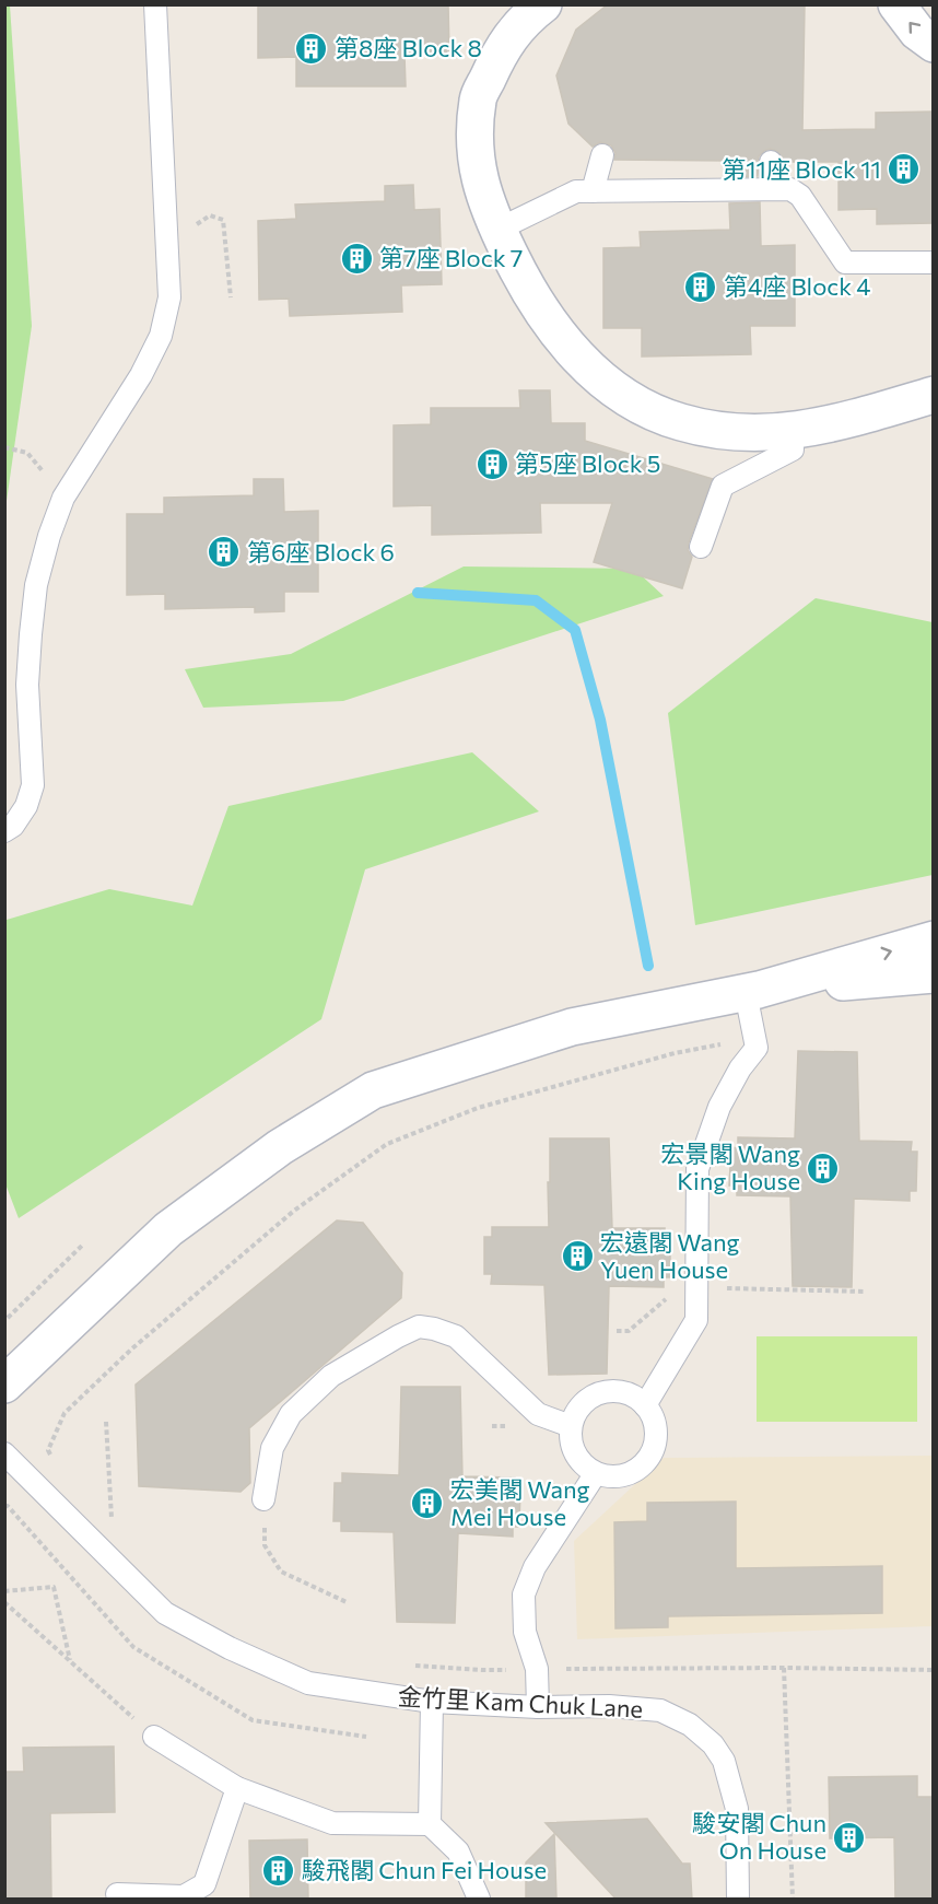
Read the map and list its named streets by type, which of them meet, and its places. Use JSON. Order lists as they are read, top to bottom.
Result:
{
  "streets": {
    "lane": ["金竹里 Kam Chuk Lane"]
  },
  "places": {
    "building": [
      "第8座 Block 8",
      "第11座 Block 11",
      "第7座 Block 7",
      "第4座 Block 4",
      "第5座 Block 5",
      "第6座 Block 6",
      "宏景閣 Wang King House",
      "宏遠閣 Wang Yuen House",
      "宏美閣 Wang Mei House",
      "駿安閣 Chun On House",
      "駿飛閣 Chun Fei House"
    ]
  }
}
